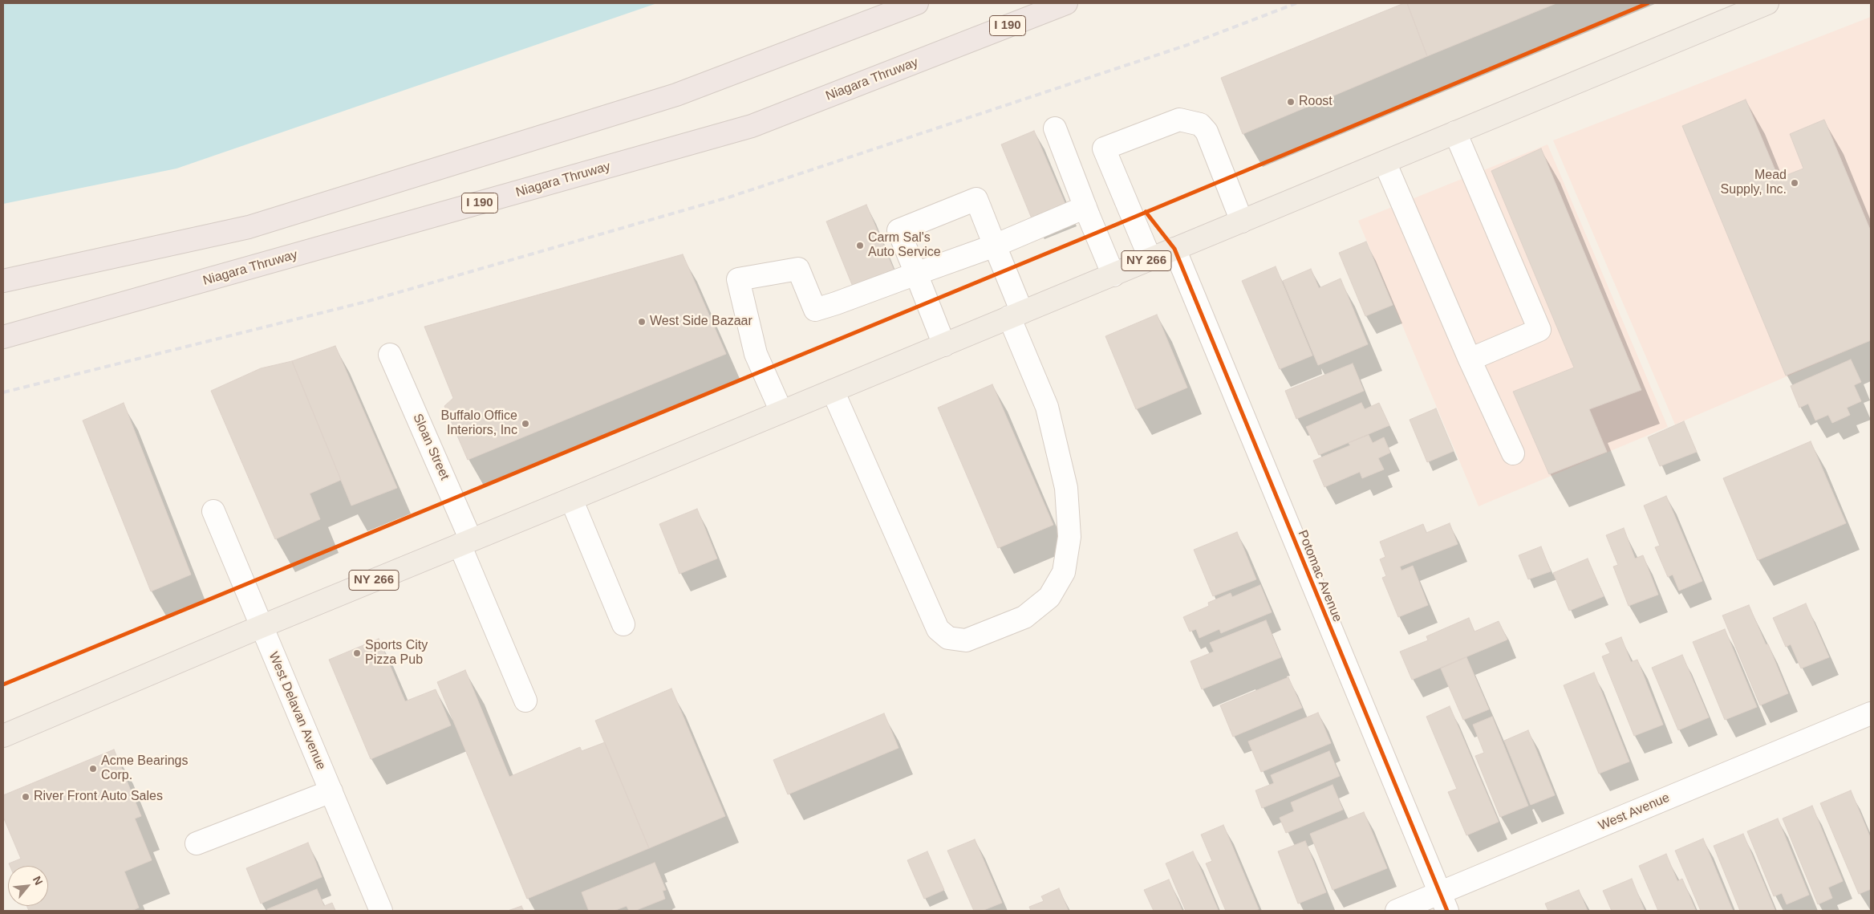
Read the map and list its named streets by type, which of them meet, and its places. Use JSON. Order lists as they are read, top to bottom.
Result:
{
  "streets": {
    "highway": ["I 190", "Niagara Thruway"],
    "main road": ["NY 266"],
    "street": [
      "Sloan Street",
      "Potomac Avenue",
      "West Delavan Avenue",
      "West Avenue"
    ]
  },
  "crossings": [
    ["NY 266", "Sloan Street"],
    ["NY 266", "Potomac Avenue"],
    ["NY 266", "West Delavan Avenue"],
    ["Potomac Avenue", "West Avenue"]
  ],
  "places": [
    "Roost",
    "Mead Supply, Inc.",
    "Carm Sal's Auto Service",
    "West Side Bazaar",
    "Buffalo Office Interiors, Inc",
    "Sports City Pizza Pub",
    "Acme Bearings Corp.",
    "River Front Auto Sales"
  ],
  "north": "top right"
}
